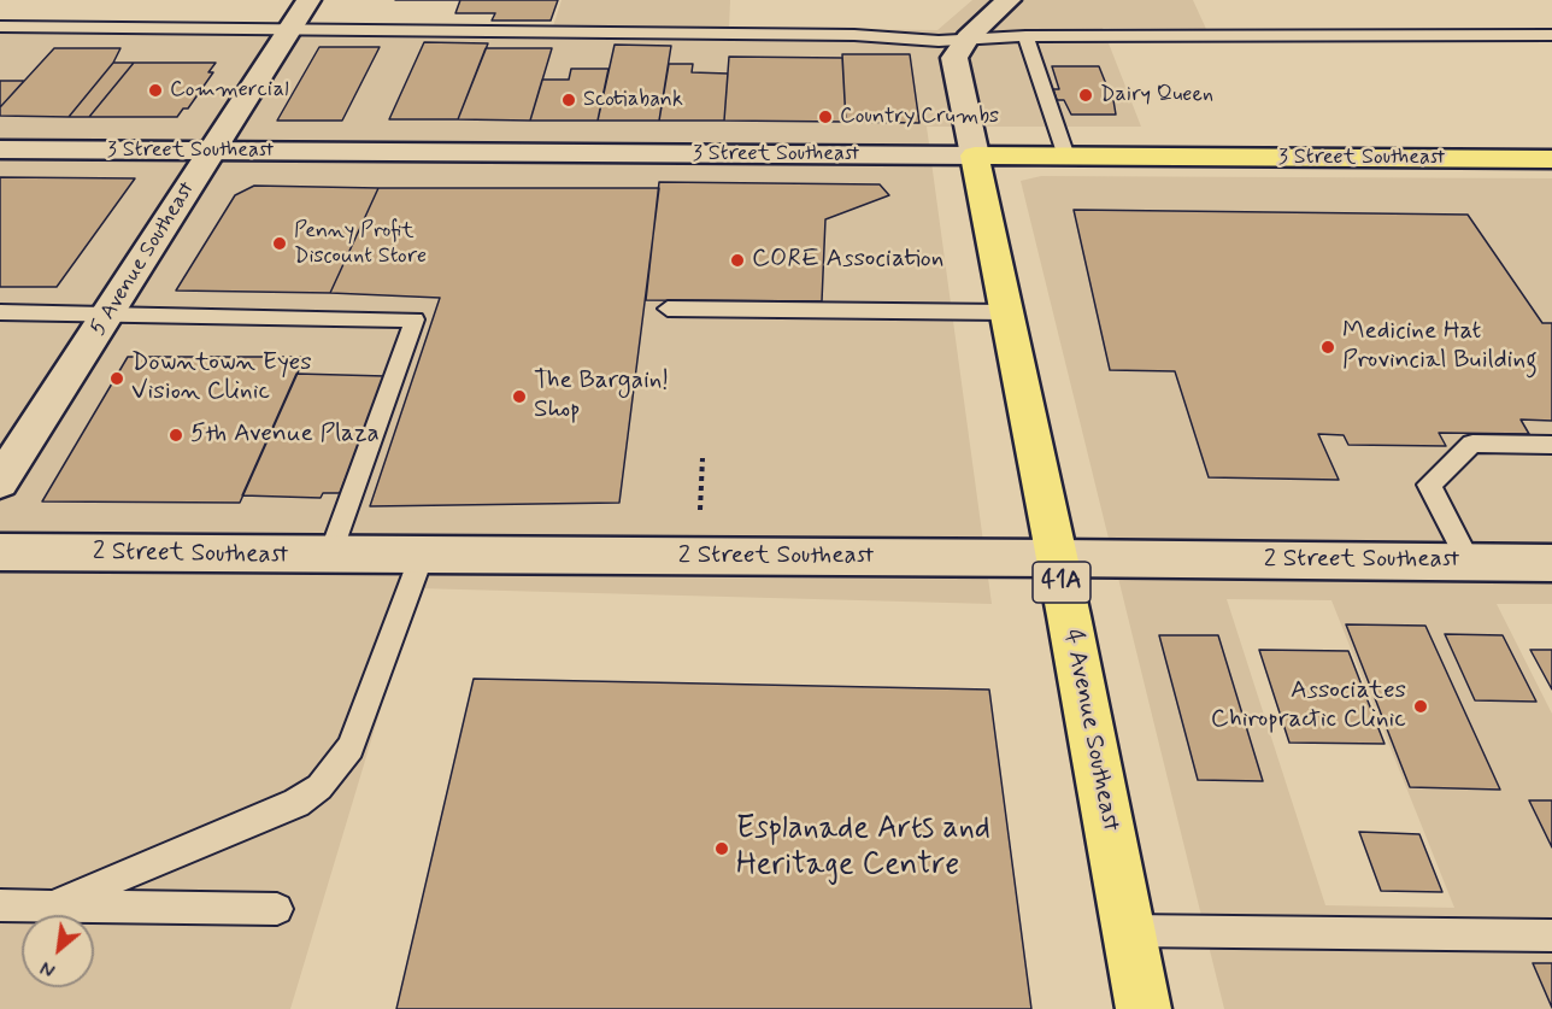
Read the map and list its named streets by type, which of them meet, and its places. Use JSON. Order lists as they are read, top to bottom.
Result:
{
  "streets": {
    "main road": ["3 Street Southeast", "41A", "4 Avenue Southeast"],
    "street": ["5 Avenue Southeast", "2 Street Southeast"]
  },
  "crossings": [
    ["3 Street Southeast", "5 Avenue Southeast"],
    ["3 Street Southeast", "4 Avenue Southeast"],
    ["2 Street Southeast", "4 Avenue Southeast"]
  ],
  "places": [
    "Commercial",
    "Dairy Queen",
    "Scotiabank",
    "Country Crumbs",
    "Penny Profit Discount Store",
    "CORE Association",
    "Medicine Hat Provincial Building",
    "Downtown Eyes Vision Clinic",
    "The Bargain! Shop",
    "5th Avenue Plaza",
    "Associates Chiropractic Clinic",
    "Esplanade Arts and Heritage Centre"
  ],
  "north": "bottom left"
}
